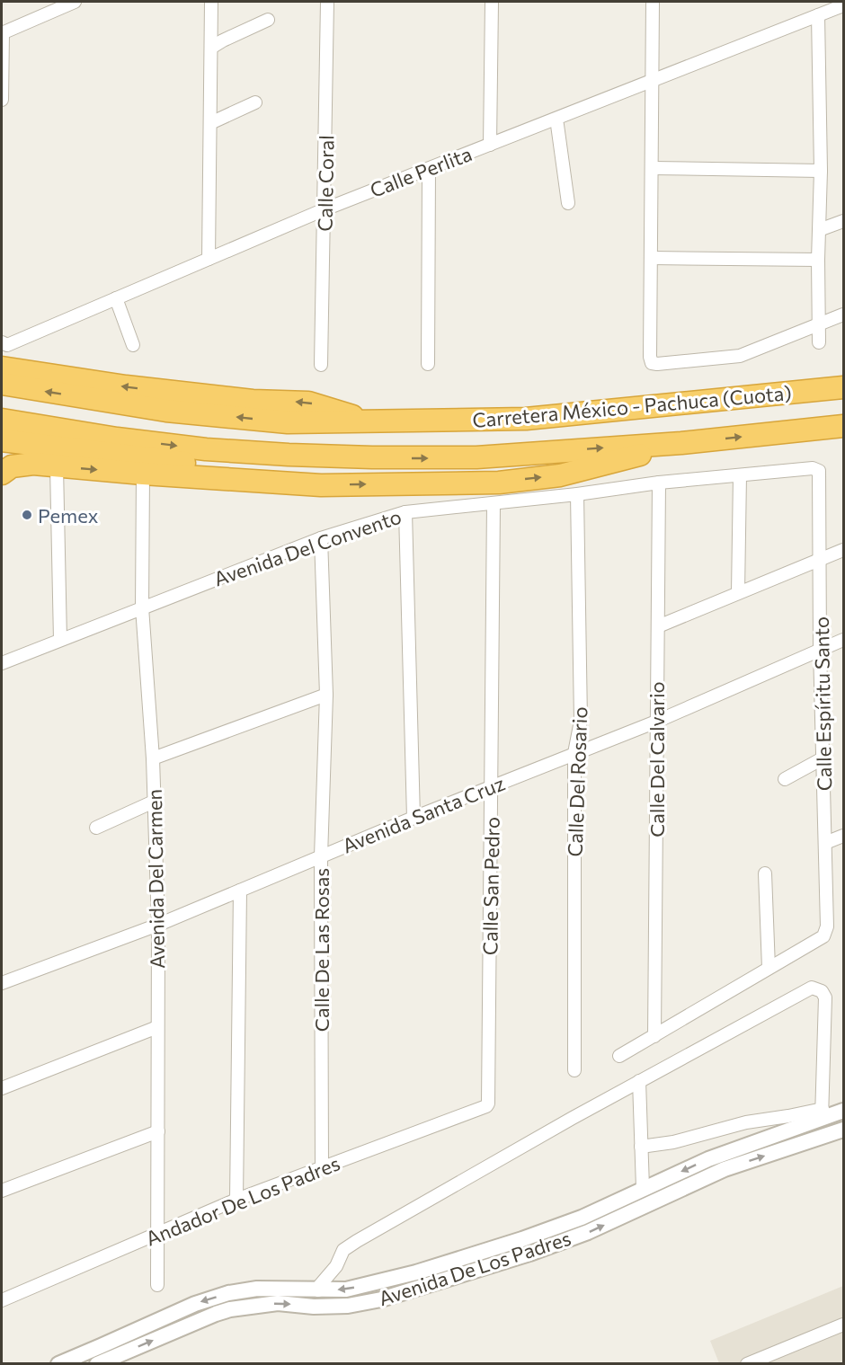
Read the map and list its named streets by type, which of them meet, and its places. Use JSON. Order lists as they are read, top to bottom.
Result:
{
  "streets": {
    "highway": ["Carretera México - Pachuca (Cuota)"],
    "street": [
      "Calle Perlita",
      "Calle Coral",
      "Avenida Del Convento",
      "Calle Espíritu Santo",
      "Calle Del Calvario",
      "Calle Del Rosario",
      "Avenida Santa Cruz",
      "Avenida Del Carmen",
      "Calle San Pedro",
      "Calle De Las Rosas",
      "Andador De Los Padres",
      "Avenida De Los Padres"
    ]
  },
  "crossings": [
    ["Calle Perlita", "Calle Coral"],
    ["Avenida Del Convento", "Calle Espíritu Santo"],
    ["Avenida Del Convento", "Calle Del Calvario"],
    ["Avenida Del Convento", "Calle Del Rosario"],
    ["Avenida Del Convento", "Avenida Del Carmen"],
    ["Avenida Del Convento", "Calle San Pedro"],
    ["Avenida Del Convento", "Calle De Las Rosas"],
    ["Calle Espíritu Santo", "Avenida Santa Cruz"],
    ["Calle Del Calvario", "Avenida Santa Cruz"],
    ["Calle Del Rosario", "Avenida Santa Cruz"],
    ["Avenida Santa Cruz", "Avenida Del Carmen"],
    ["Avenida Santa Cruz", "Calle San Pedro"],
    ["Avenida Santa Cruz", "Calle De Las Rosas"],
    ["Avenida Del Carmen", "Andador De Los Padres"],
    ["Calle San Pedro", "Andador De Los Padres"],
    ["Calle De Las Rosas", "Andador De Los Padres"]
  ],
  "places": ["Pemex"]
}
